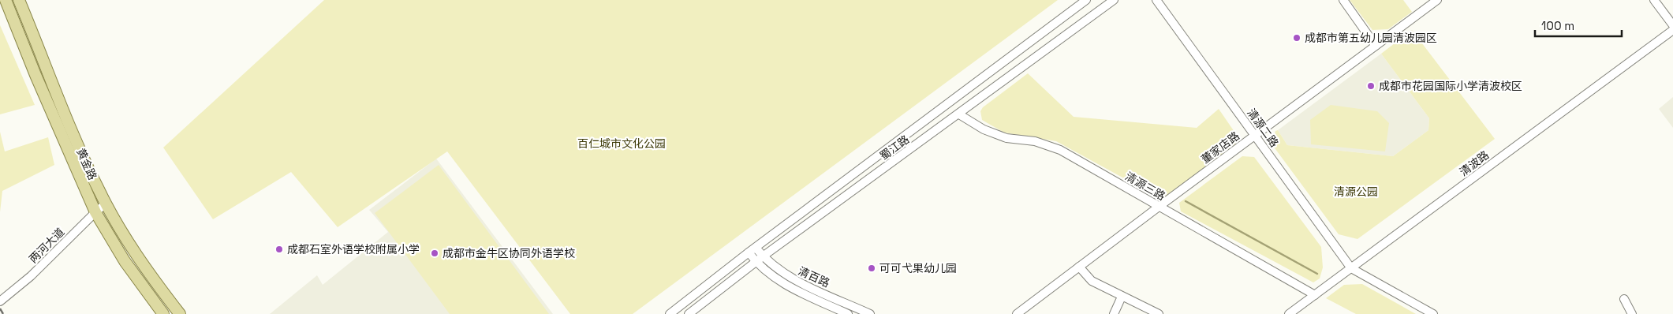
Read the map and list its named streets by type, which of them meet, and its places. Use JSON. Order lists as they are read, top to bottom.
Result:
{
  "streets": {
    "main road": ["黄金路"],
    "street": [
      "清源二路",
      "蜀江路",
      "董家店路",
      "清波路",
      "清源三路",
      "两河大道",
      "清百路"
    ]
  },
  "crossings": [
    ["清源二路", "董家店路"],
    ["清源二路", "清波路"],
    ["蜀江路", "清源三路"],
    ["蜀江路", "清百路"],
    ["董家店路", "清源三路"],
    ["清波路", "清源三路"],
    ["黄金路", "两河大道"]
  ],
  "parks": ["百仁城市文化公园", "清源公园"],
  "places": [
    "成都市第五幼儿园清波园区",
    "成都市花园国际小学清波校区",
    "成都石室外语学校附属小学",
    "成都市金牛区协同外语学校",
    "可可弋果幼儿园"
  ],
  "scale_bar": "100 m"
}
